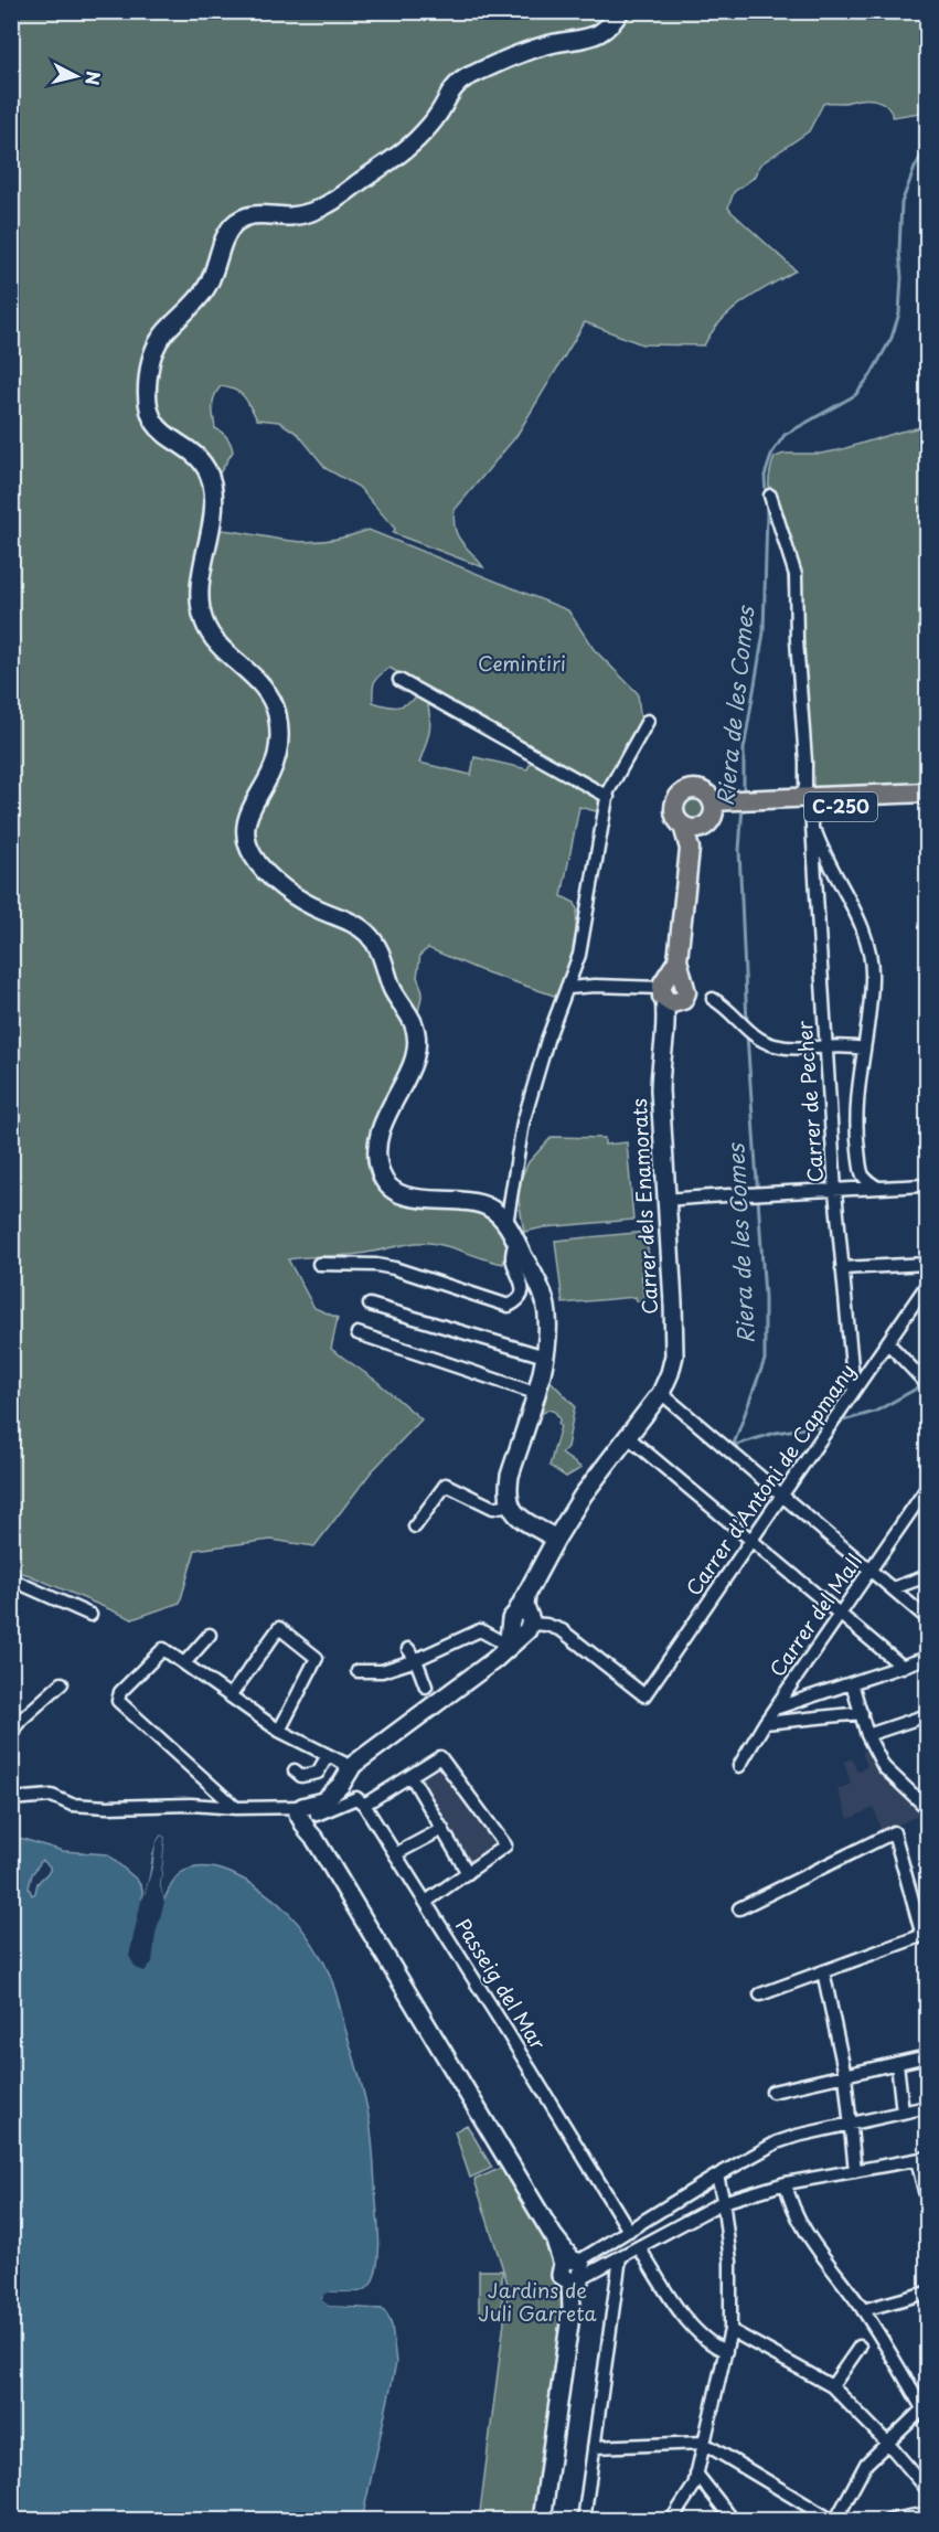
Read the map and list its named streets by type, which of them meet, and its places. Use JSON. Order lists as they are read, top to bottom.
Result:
{
  "streets": {
    "main road": ["C-250", "Carrer dels Enamorats"],
    "street": [
      "Carrer de Pecher",
      "Carrer d'Antoni de Capmany",
      "Carrer del Mall",
      "Passeig del Mar"
    ]
  },
  "crossings": [
    ["C-250", "Carrer de Pecher"],
    ["C-250", "Carrer dels Enamorats"],
    ["Carrer de Pecher", "Carrer d'Antoni de Capmany"],
    ["Carrer dels Enamorats", "Carrer d'Antoni de Capmany"]
  ],
  "water": ["Riera de les Comes"],
  "parks": ["Cemintiri", "Jardins de Juli Garreta"],
  "north": "right"
}
